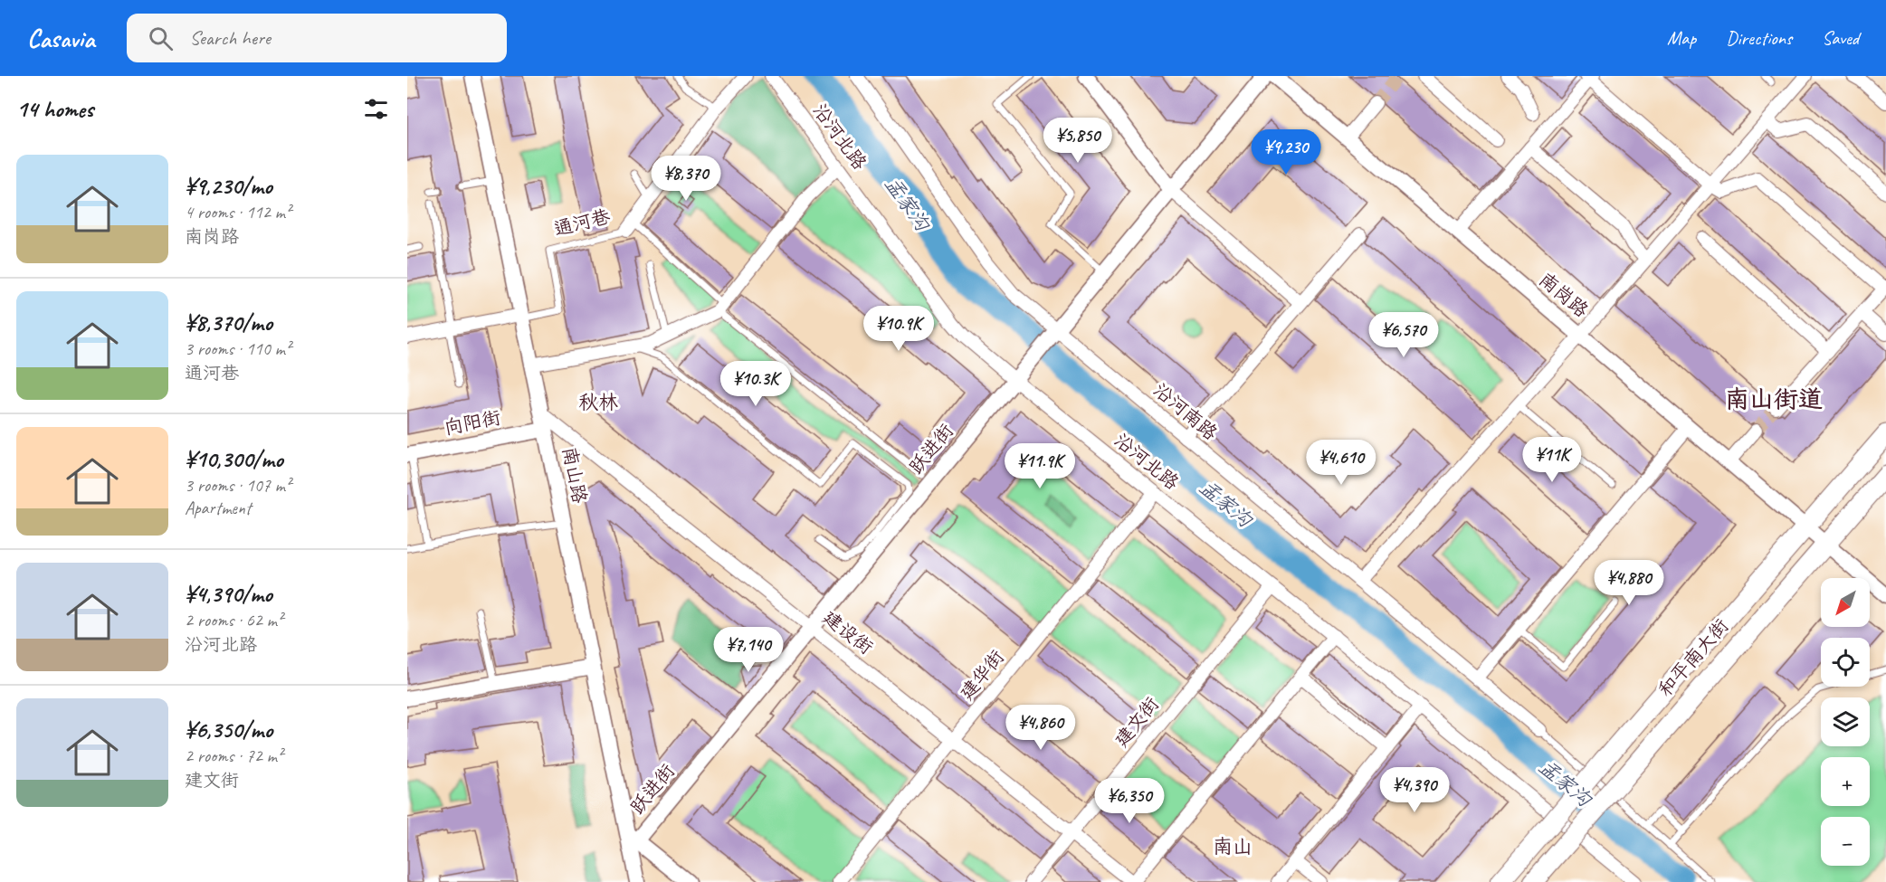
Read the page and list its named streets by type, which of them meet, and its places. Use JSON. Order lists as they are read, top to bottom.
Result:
{
  "streets": {
    "main road": ["和平南大街"],
    "street": [
      "沿河北路",
      "通河巷",
      "南岗路",
      "沿河南路",
      "向阳街",
      "跃进街",
      "南山路",
      "建设街",
      "建华街",
      "建文街"
    ]
  },
  "crossings": [
    ["沿河北路", "跃进街"],
    ["沿河北路", "建华街"],
    ["沿河北路", "建文街"],
    ["通河巷", "南山路"],
    ["南岗路", "和平南大街"],
    ["沿河南路", "跃进街"],
    ["向阳街", "南山路"],
    ["跃进街", "南山路"],
    ["跃进街", "建设街"],
    ["南山路", "建设街"],
    ["建设街", "建华街"],
    ["建设街", "建文街"]
  ],
  "districts": ["南山街道", "秋林", "南山"],
  "water": ["孟家沟"],
  "north": "bottom left",
  "page": {
    "header": "Casavia",
    "search": "Search here",
    "nav": ["Map", "Directions", "Saved"],
    "heading": "14 homes",
    "price": [
      "¥5,850",
      "¥9,230",
      "¥8,370",
      "¥10.9K",
      "¥6,570",
      "¥10.3K",
      "¥11K",
      "¥4,610",
      "¥11.9K",
      "¥4,880",
      "¥7,140",
      "¥4,860",
      "¥4,390",
      "¥6,350"
    ],
    "list": [
      {
        "name": "¥9,230/mo",
        "note": "4 rooms · 112 m² · 南岗路"
      },
      {
        "name": "¥8,370/mo",
        "note": "3 rooms · 110 m² · 通河巷"
      },
      {
        "name": "¥10,300/mo",
        "note": "3 rooms · 107 m² · Apartment"
      },
      {
        "name": "¥4,390/mo",
        "note": "2 rooms · 62 m² · 沿河北路"
      },
      {
        "name": "¥6,350/mo",
        "note": "2 rooms · 72 m² · 建文街"
      }
    ],
    "map_buttons": ["+", "−"]
  }
}
